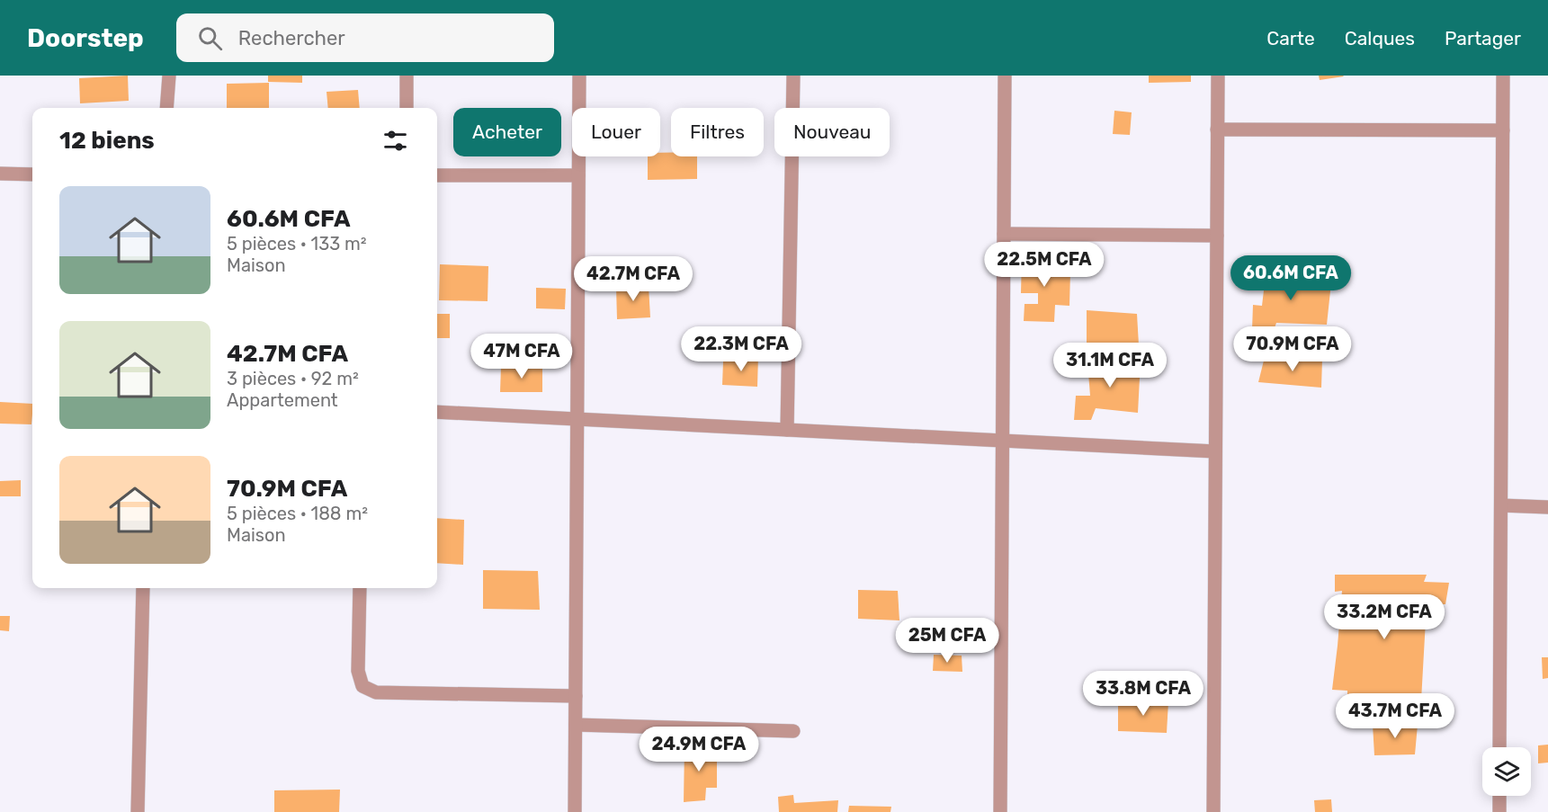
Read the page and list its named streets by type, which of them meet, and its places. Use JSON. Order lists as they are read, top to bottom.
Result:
{
  "page": {
    "header": "Doorstep",
    "search": "Rechercher",
    "nav": ["Carte", "Calques", "Partager"],
    "chip": [
      "Acheter",
      "Louer",
      "Filtres",
      "Nouveau"
    ],
    "heading": "12 biens",
    "list": [
      {
        "name": "60.6M CFA",
        "note": "5 pièces · 133 m² · Maison"
      },
      {
        "name": "42.7M CFA",
        "note": "3 pièces · 92 m² · Appartement"
      },
      {
        "name": "70.9M CFA",
        "note": "5 pièces · 188 m² · Maison"
      }
    ],
    "price": [
      "22.5M CFA",
      "60.6M CFA",
      "42.7M CFA",
      "22.3M CFA",
      "70.9M CFA",
      "47M CFA",
      "31.1M CFA",
      "33.2M CFA",
      "25M CFA",
      "33.8M CFA",
      "43.7M CFA",
      "24.9M CFA"
    ]
  }
}
